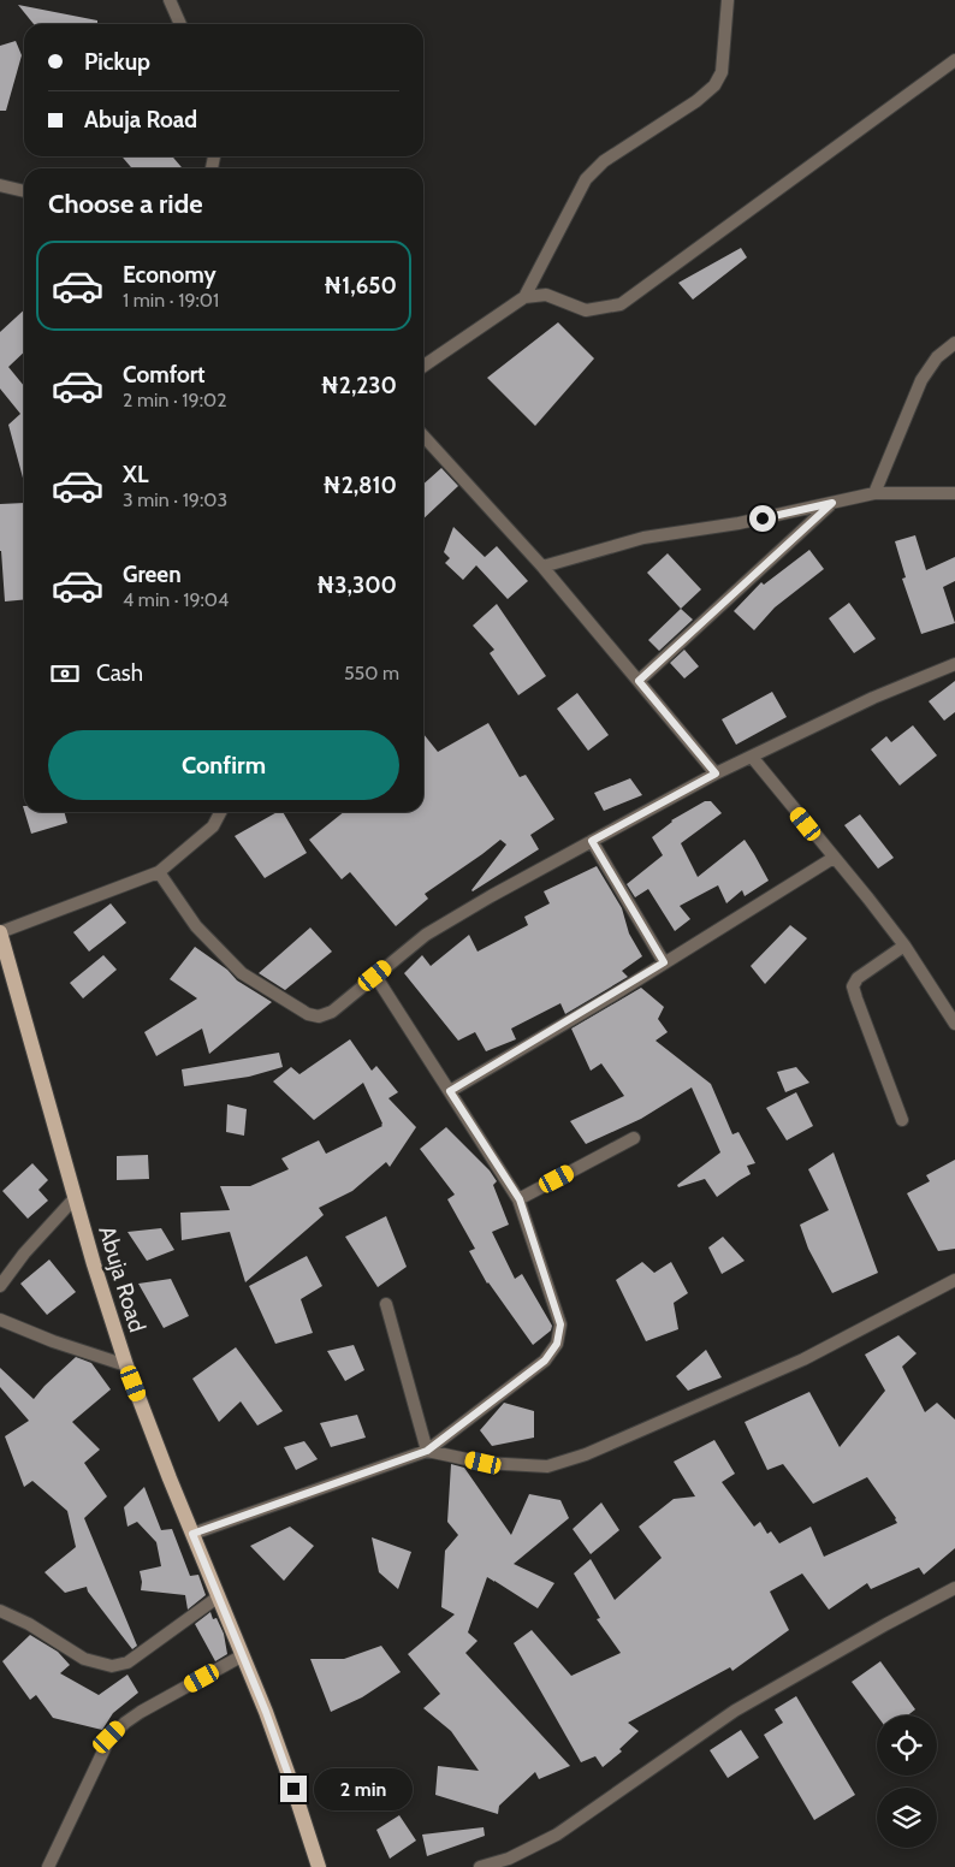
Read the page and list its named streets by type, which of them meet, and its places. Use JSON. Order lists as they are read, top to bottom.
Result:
{
  "streets": {
    "main road": ["Abuja Road"]
  },
  "page": {
    "banner": ["Pickup", "Abuja Road"],
    "heading": "Choose a ride",
    "list": [
      {
        "name": "Economy",
        "note": "1 min · 19:01",
        "value": "₦1,650"
      },
      {
        "name": "Comfort",
        "note": "2 min · 19:02",
        "value": "₦2,230"
      },
      {
        "name": "XL",
        "note": "3 min · 19:03",
        "value": "₦2,810"
      },
      {
        "name": "Green",
        "note": "4 min · 19:04",
        "value": "₦3,300"
      }
    ],
    "pay": ["Cash", "550 m"],
    "buttons": "Confirm",
    "bubble": "2 min"
  }
}
